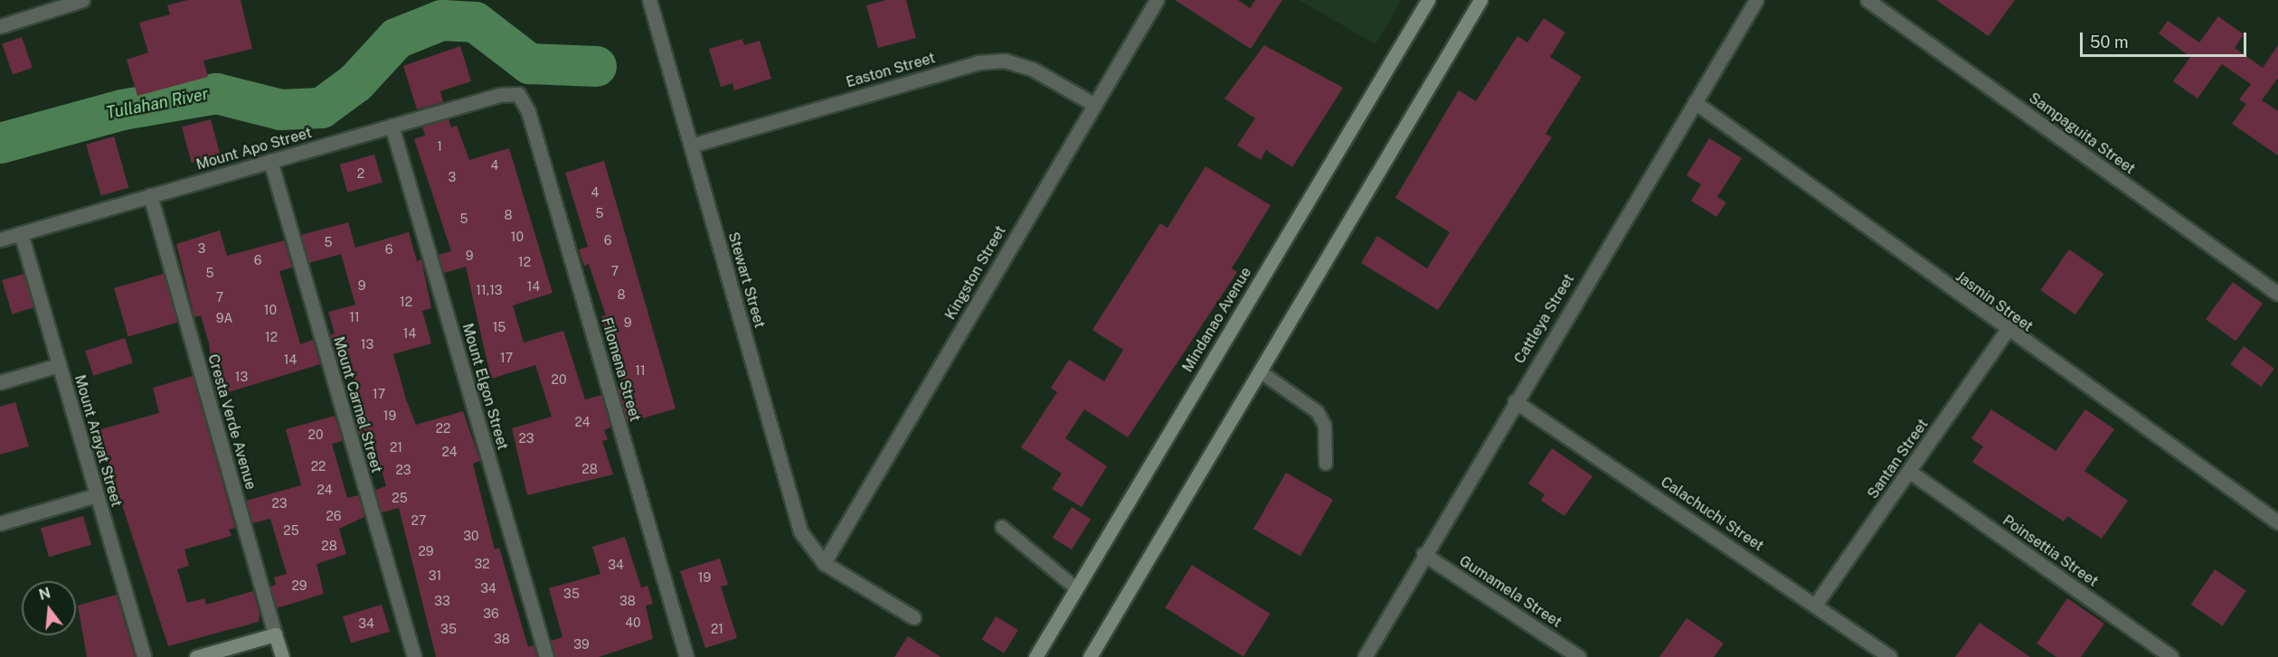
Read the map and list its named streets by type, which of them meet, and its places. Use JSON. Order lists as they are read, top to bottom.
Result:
{
  "streets": {
    "street": [
      "Easton Street",
      "Sampaguita Street",
      "Mount Apo Street",
      "Kingston Street",
      "Stewart Street",
      "Jasmin Street",
      "Cattleya Street",
      "Mindanao Avenue",
      "Filomena Street",
      "Mount Elgon Street",
      "Mount Carmel Street",
      "Cresta Verde Avenue",
      "Mount Arayat Street",
      "Santan Street",
      "Calachuchi Street",
      "Poinsettia Street",
      "Gumamela Street"
    ]
  },
  "crossings": [
    ["Easton Street", "Kingston Street"],
    ["Easton Street", "Stewart Street"],
    ["Mount Apo Street", "Filomena Street"],
    ["Mount Apo Street", "Mount Elgon Street"],
    ["Mount Apo Street", "Mount Carmel Street"],
    ["Mount Apo Street", "Cresta Verde Avenue"],
    ["Mount Apo Street", "Mount Arayat Street"],
    ["Kingston Street", "Stewart Street"],
    ["Jasmin Street", "Cattleya Street"],
    ["Jasmin Street", "Santan Street"],
    ["Cattleya Street", "Calachuchi Street"],
    ["Cattleya Street", "Gumamela Street"],
    ["Santan Street", "Calachuchi Street"],
    ["Santan Street", "Poinsettia Street"]
  ],
  "water": ["Tullahan River"],
  "house_numbers": [
    "1",
    "4",
    "2",
    "3",
    "4",
    "5",
    "8",
    "5",
    "10",
    "6",
    "5",
    "3",
    "6",
    "9",
    "6",
    "12",
    "7",
    "5",
    "9",
    "14",
    "11,13",
    "8",
    "7",
    "12",
    "10",
    "11",
    "9A",
    "9",
    "15",
    "14",
    "12",
    "13",
    "17",
    "14",
    "11",
    "13",
    "20",
    "17",
    "19",
    "24",
    "22",
    "20",
    "23",
    "21",
    "24",
    "22",
    "28",
    "23",
    "24",
    "25",
    "23",
    "26",
    "27",
    "25",
    "30",
    "28",
    "29",
    "32",
    "34",
    "31",
    "19",
    "29",
    "34",
    "35",
    "33",
    "38",
    "36",
    "40",
    "34",
    "35",
    "21",
    "38",
    "39"
  ],
  "scale_bar": "50 m",
  "north": "top"
}
